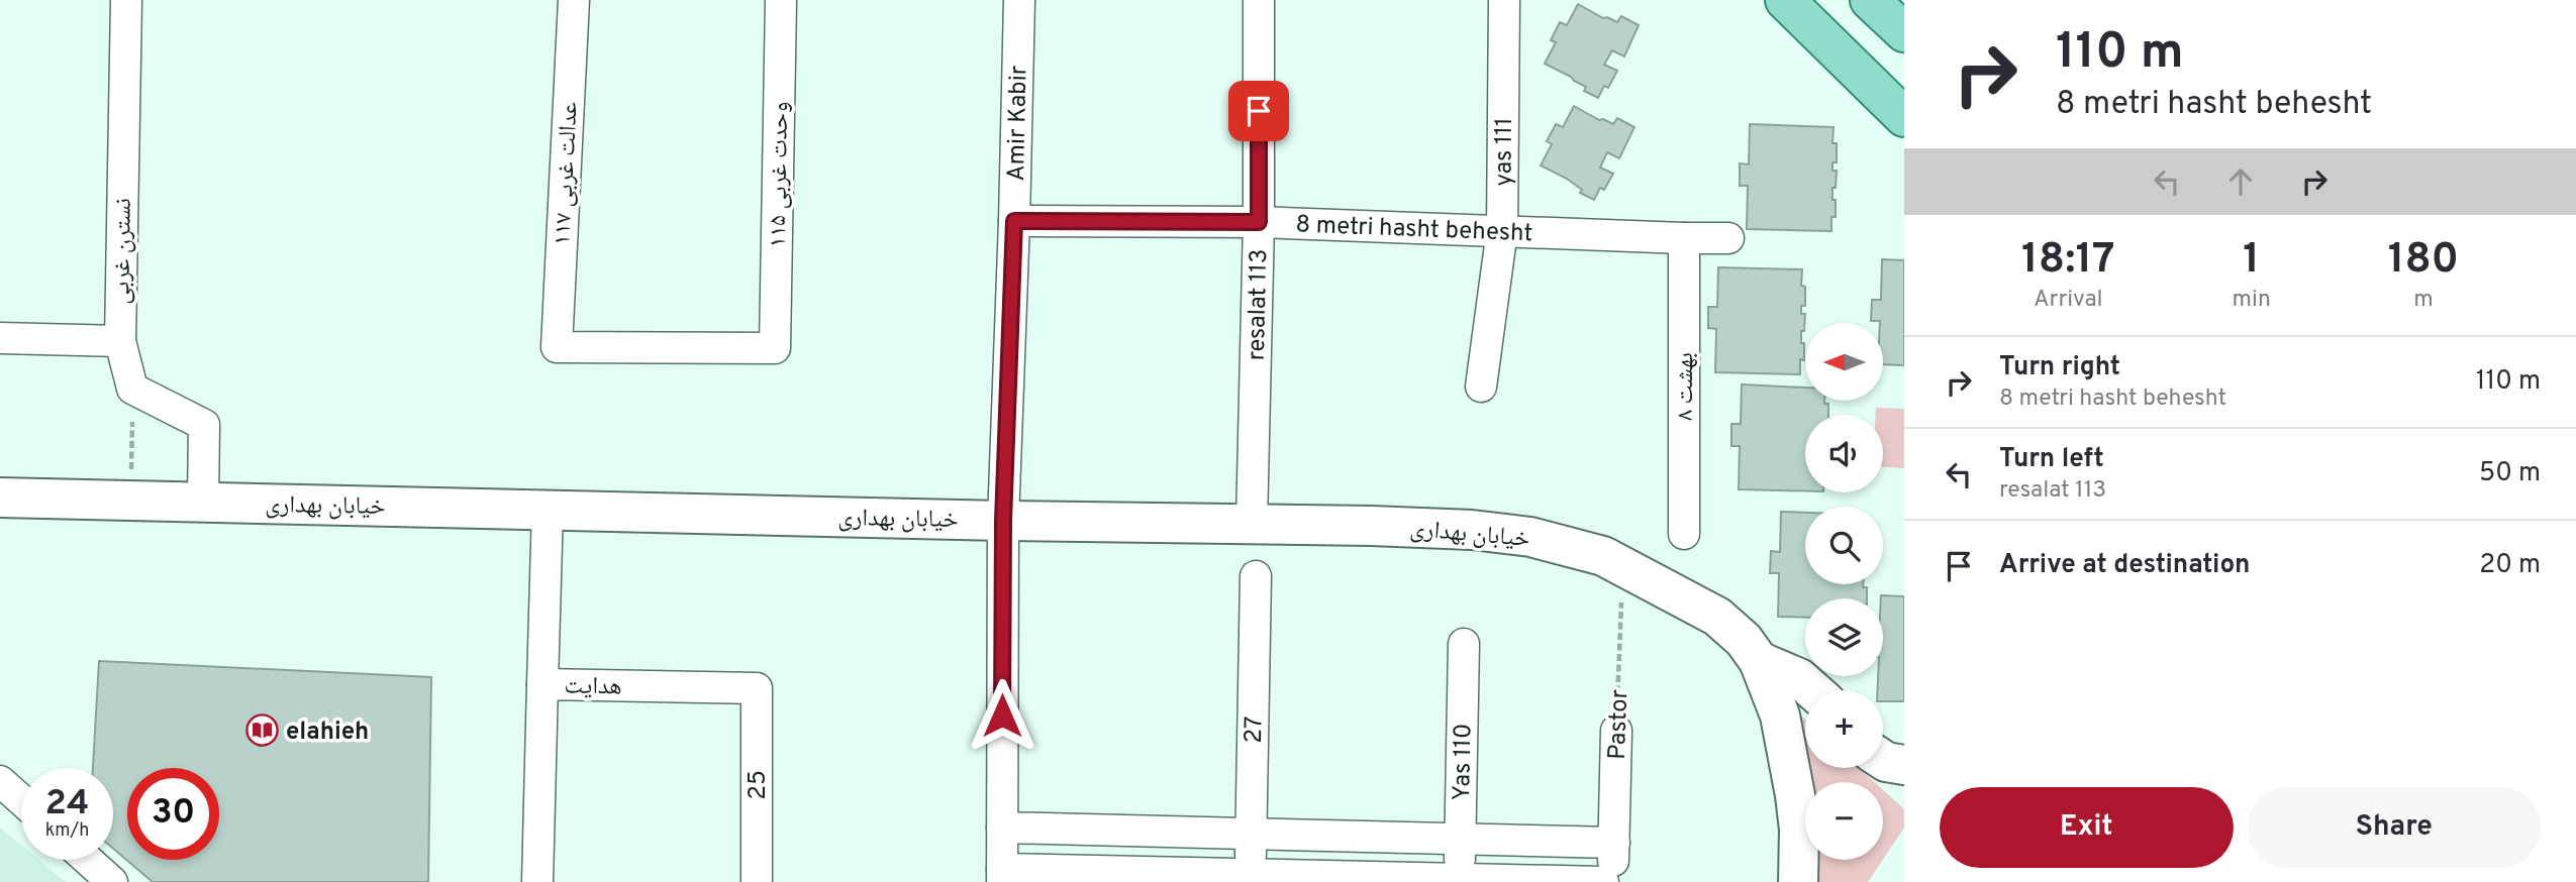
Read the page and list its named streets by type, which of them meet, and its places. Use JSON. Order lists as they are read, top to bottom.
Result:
{
  "streets": {
    "street": [
      "Amir Kabir",
      "yas 111",
      "۱۱۷ عدالت غربی",
      "۱۱۵ وحدت غربی",
      "8 metri hasht behesht",
      "نسترن غربی",
      "resalat 113",
      "۸ بهشت",
      "خیابان بهداری",
      "هدایت",
      "Pastor",
      "27",
      "Yas 110",
      "25"
    ]
  },
  "crossings": [
    ["Amir Kabir", "8 metri hasht behesht"],
    ["Amir Kabir", "خیابان بهداری"],
    ["yas 111", "8 metri hasht behesht"],
    ["۱۱۷ عدالت غربی", "۱۱۵ وحدت غربی"],
    ["8 metri hasht behesht", "resalat 113"],
    ["8 metri hasht behesht", "۸ بهشت"],
    ["resalat 113", "خیابان بهداری"],
    ["خیابان بهداری", "Pastor"],
    ["هدایت", "25"]
  ],
  "places": {
    "library": ["elahieh"]
  },
  "north": "left",
  "page": {
    "turn": ["110 m", "8 metri hasht behesht"],
    "eta": [
      "18:17",
      "Arrival",
      "1",
      "min",
      "180",
      "m"
    ],
    "map_buttons": ["+", "−"],
    "list": [
      {
        "name": "Turn right",
        "note": "8 metri hasht behesht",
        "value": "110 m"
      },
      {
        "name": "Turn left",
        "note": "resalat 113",
        "value": "50 m"
      },
      {
        "name": "Arrive at destination",
        "value": "20 m"
      }
    ],
    "speed": "24 km/h",
    "limit": "30",
    "buttons": ["Exit", "Share"]
  }
}
